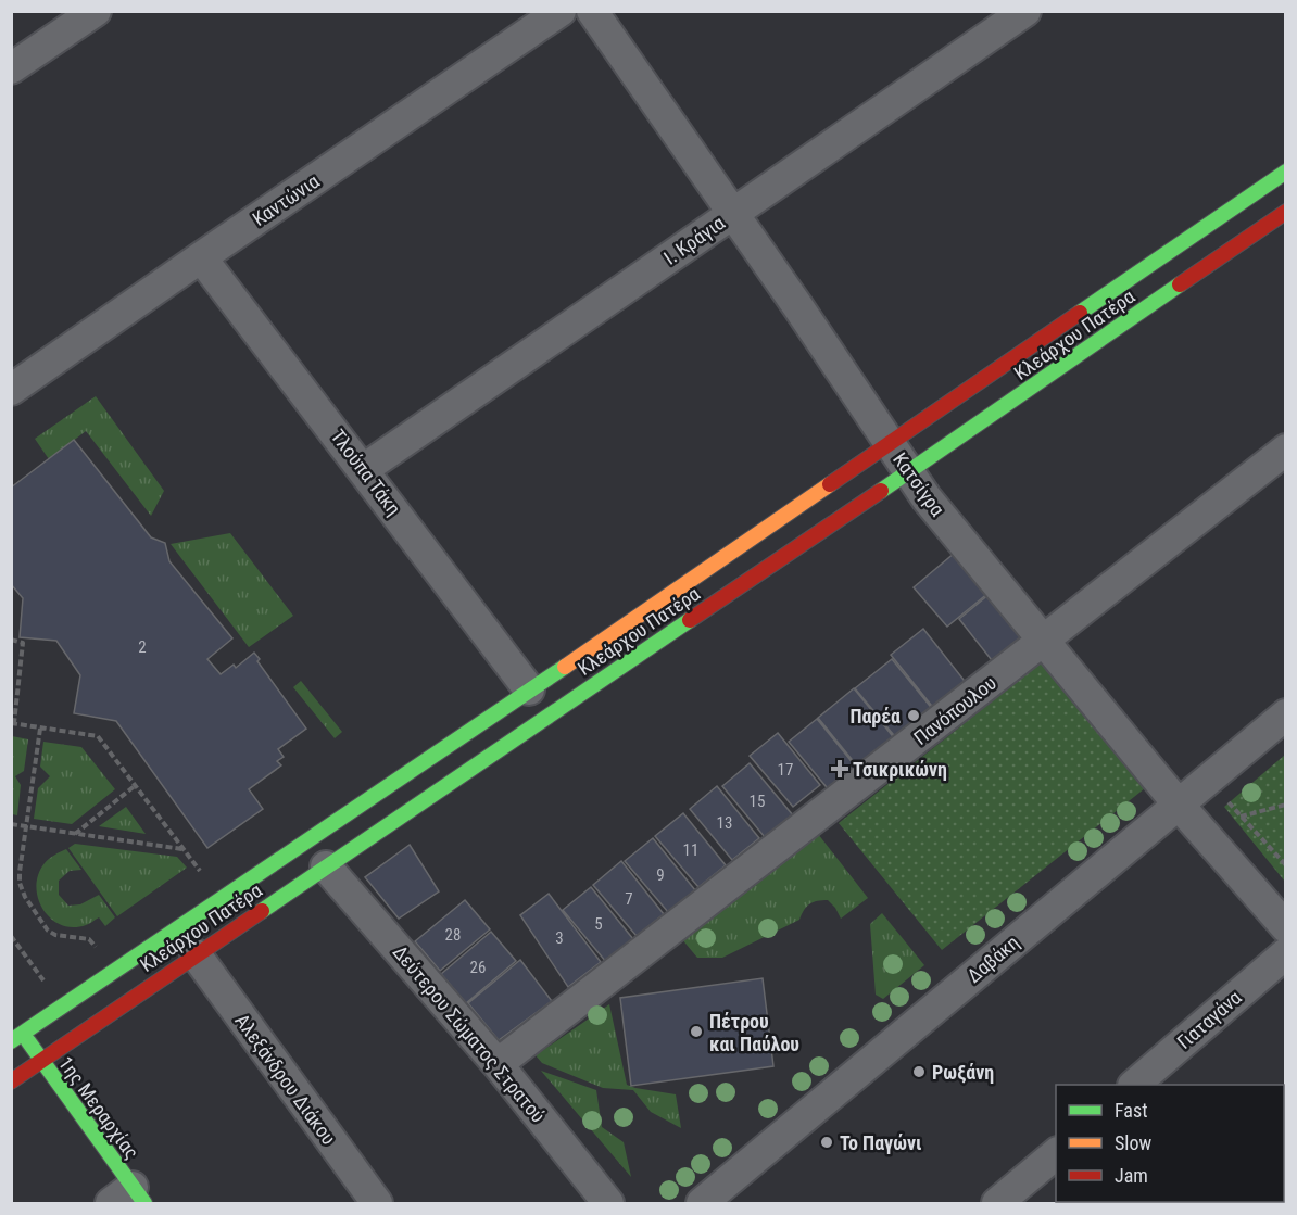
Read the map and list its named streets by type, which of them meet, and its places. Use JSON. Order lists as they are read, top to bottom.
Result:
{
  "streets": {
    "street": [
      "Καντώνια",
      "Ι. Κράγια",
      "Κλεάρχου Πατέρα",
      "Τλούπα Τάκη",
      "Κατσίγρα",
      "Πανόπουλου",
      "Δαβάκη",
      "Γιαταγάνα",
      "Δεύτερου Σώματος Στρατού",
      "Αλεξάνδρου Διάκου",
      "1ης Μεραρχίας"
    ]
  },
  "crossings": [
    ["Καντώνια", "Τλούπα Τάκη"],
    ["Ι. Κράγια", "Τλούπα Τάκη"],
    ["Ι. Κράγια", "Κατσίγρα"],
    ["Κλεάρχου Πατέρα", "Τλούπα Τάκη"],
    ["Κλεάρχου Πατέρα", "Κατσίγρα"],
    ["Κλεάρχου Πατέρα", "Δεύτερου Σώματος Στρατού"],
    ["Κλεάρχου Πατέρα", "Αλεξάνδρου Διάκου"],
    ["Κλεάρχου Πατέρα", "1ης Μεραρχίας"],
    ["Κατσίγρα", "Πανόπουλου"],
    ["Κατσίγρα", "Δαβάκη"],
    ["Πανόπουλου", "Δεύτερου Σώματος Στρατού"]
  ],
  "places": {
    "other": [
      "Παρέα",
      "Πέτρου και Παύλου",
      "Ρωξάνη",
      "Το Παγώνι"
    ],
    "health": ["Τσικρικώνη"]
  },
  "house_numbers": [
    "2",
    "17",
    "15",
    "13",
    "11",
    "9",
    "7",
    "5",
    "28",
    "3",
    "26"
  ],
  "legend": ["Fast", "Slow", "Jam"]
}
